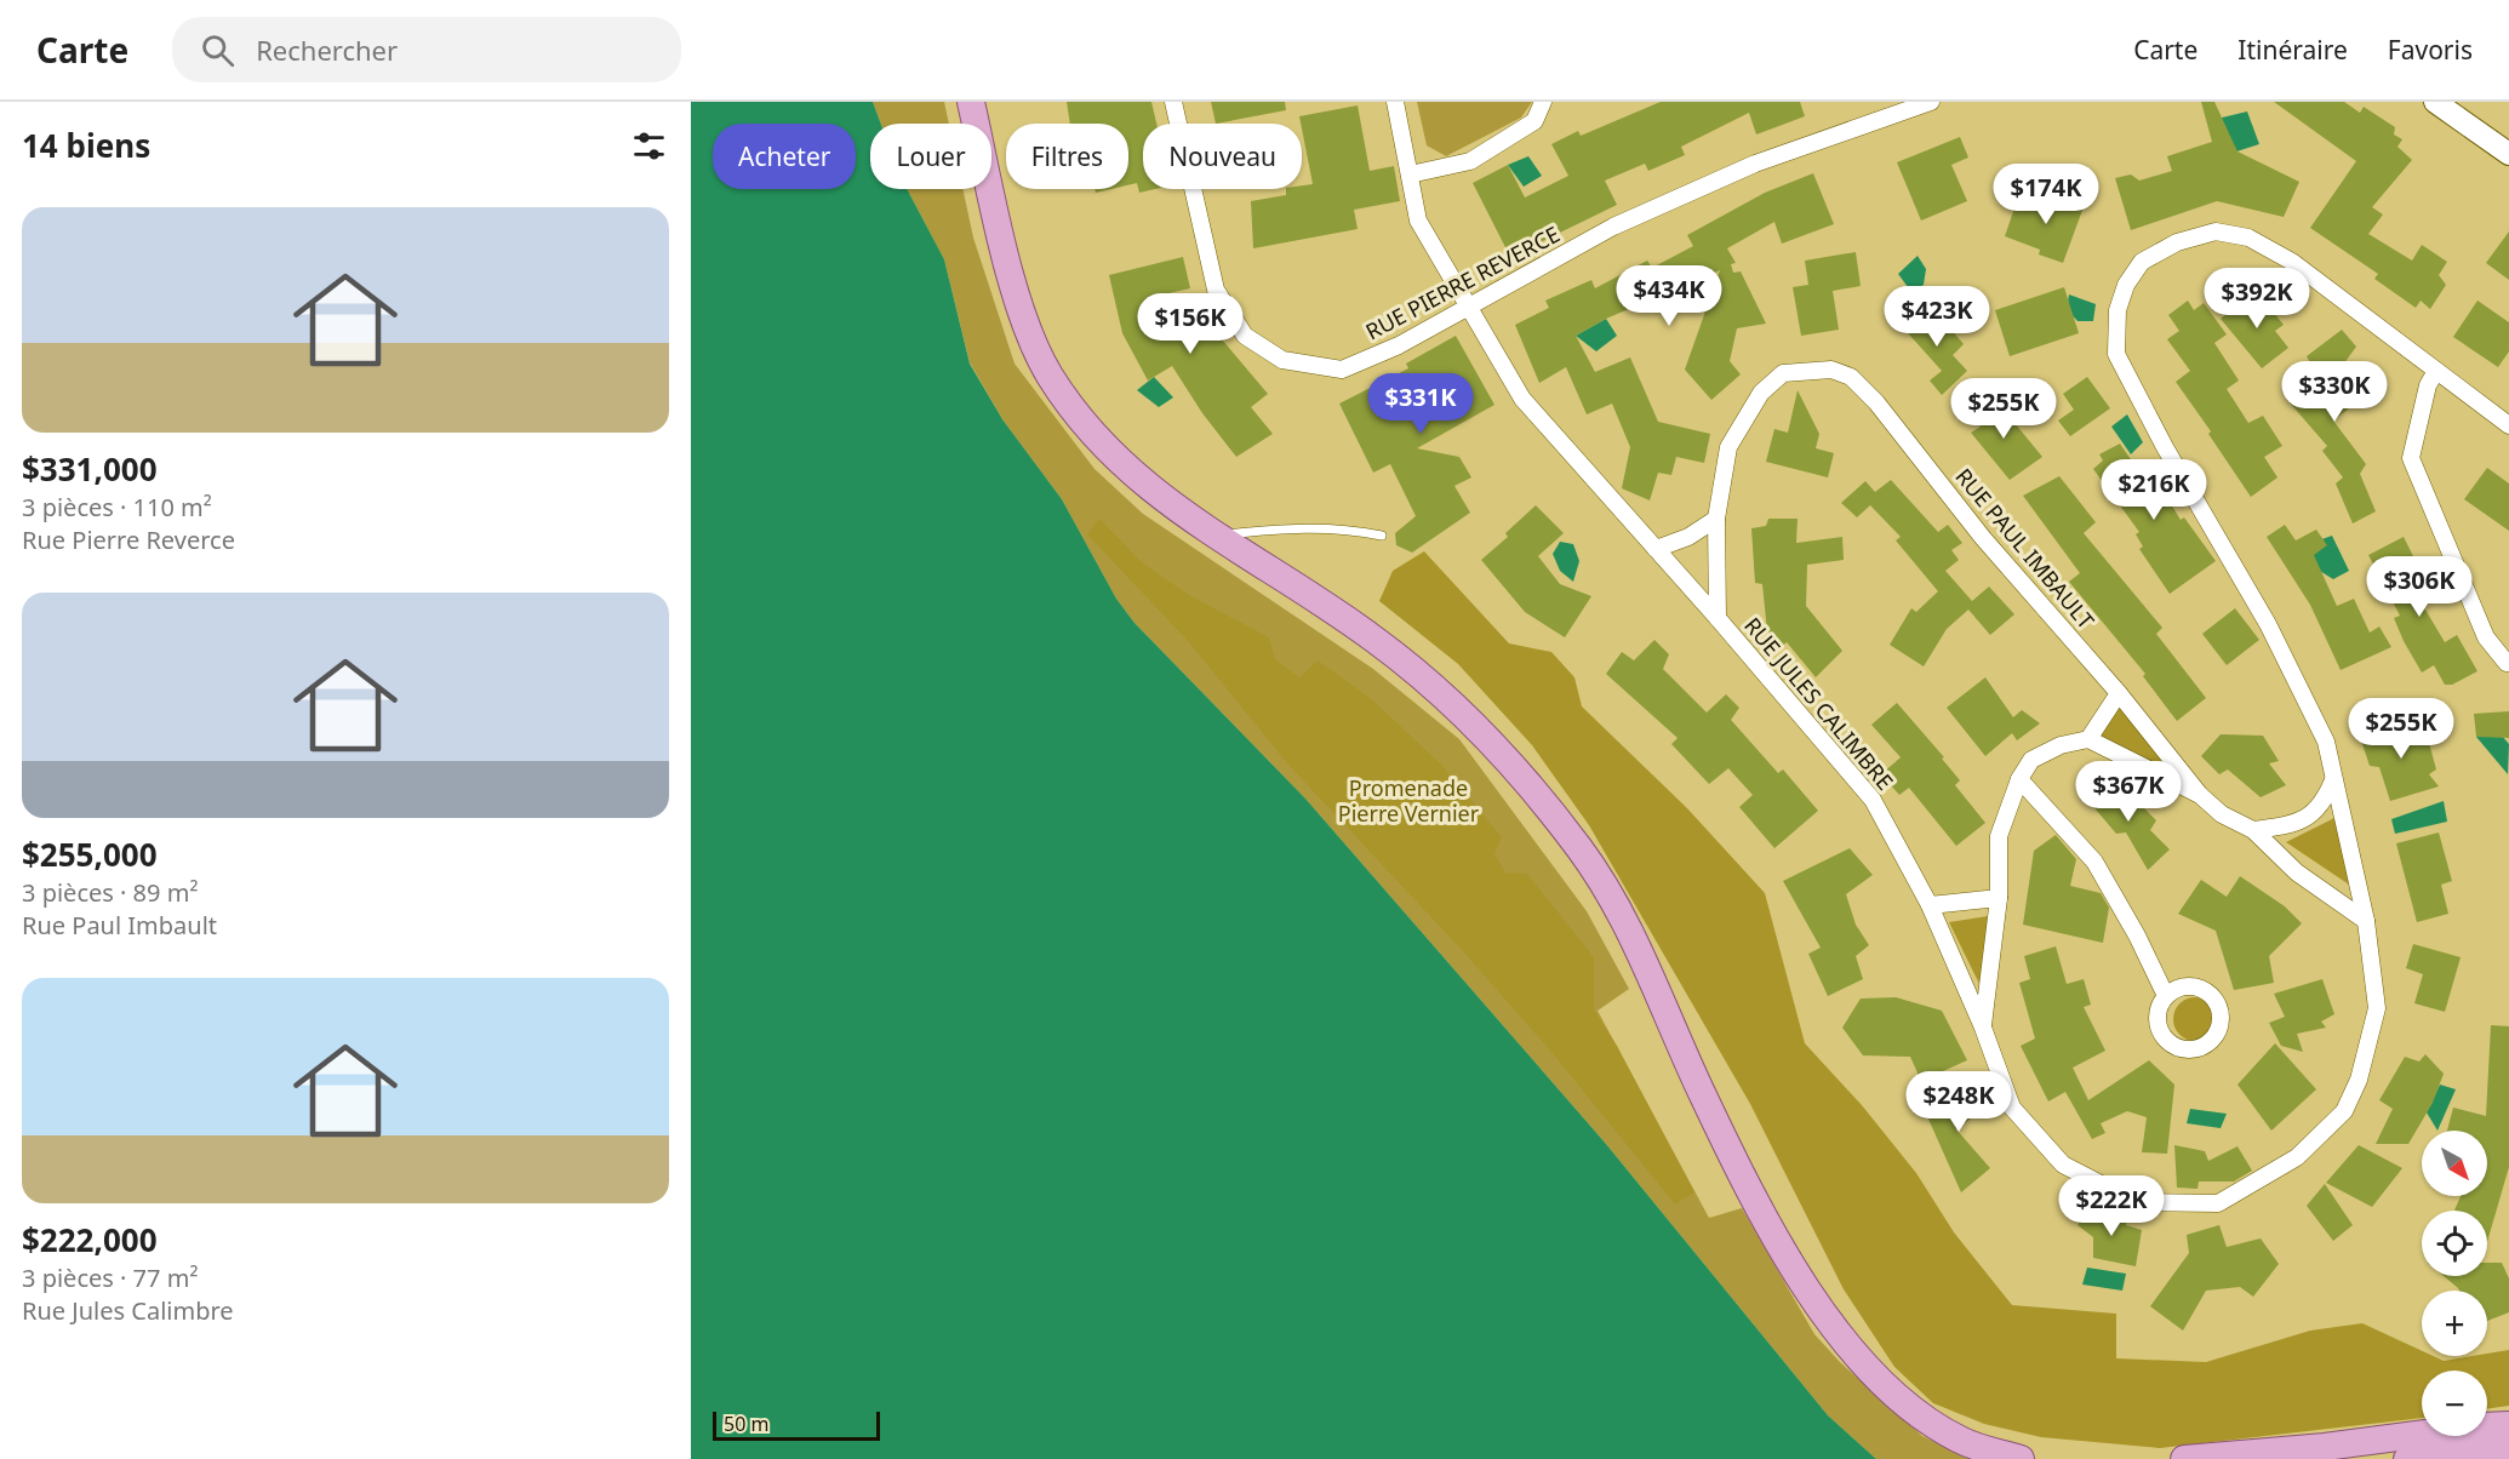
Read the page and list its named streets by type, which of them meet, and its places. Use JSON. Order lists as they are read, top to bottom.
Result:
{
  "streets": {
    "street": ["RUE PIERRE REVERCE", "RUE PAUL IMBAULT", "RUE JULES CALIMBRE"]
  },
  "crossings": [
    ["RUE PIERRE REVERCE", "RUE JULES CALIMBRE"],
    ["RUE PAUL IMBAULT", "RUE JULES CALIMBRE"]
  ],
  "parks": ["Promenade Pierre Vernier"],
  "scale_bar": "50 m",
  "north": "bottom right",
  "page": {
    "header": "Carte",
    "search": "Rechercher",
    "nav": ["Carte", "Itinéraire", "Favoris"],
    "heading": "14 biens",
    "chip": [
      "Acheter",
      "Louer",
      "Filtres",
      "Nouveau"
    ],
    "price": [
      "$174K",
      "$434K",
      "$392K",
      "$423K",
      "$156K",
      "$330K",
      "$331K",
      "$255K",
      "$216K",
      "$306K",
      "$255K",
      "$367K",
      "$248K",
      "$222K"
    ],
    "list": [
      {
        "name": "$331,000",
        "note": "3 pièces · 110 m² · Rue Pierre Reverce"
      },
      {
        "name": "$255,000",
        "note": "3 pièces · 89 m² · Rue Paul Imbault"
      },
      {
        "name": "$222,000",
        "note": "3 pièces · 77 m² · Rue Jules Calimbre"
      }
    ],
    "map_buttons": ["+", "−"],
    "scale": "50 m"
  }
}
